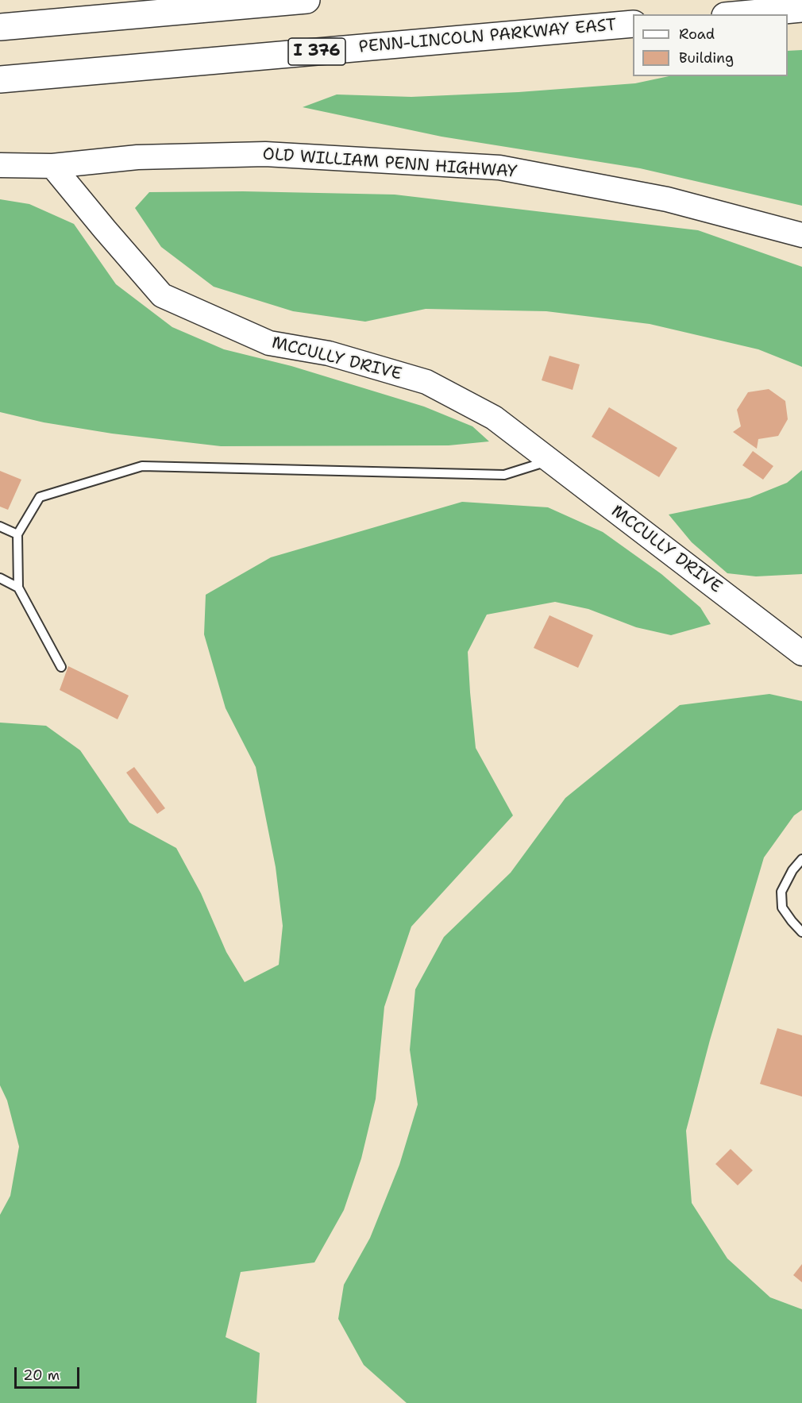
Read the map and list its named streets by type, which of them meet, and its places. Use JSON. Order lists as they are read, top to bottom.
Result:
{
  "streets": {
    "highway": ["PENN-LINCOLN PARKWAY EAST", "I 376"],
    "street": ["OLD WILLIAM PENN HIGHWAY", "MCCULLY DRIVE"]
  },
  "crossings": [
    ["OLD WILLIAM PENN HIGHWAY", "MCCULLY DRIVE"]
  ],
  "legend": ["Road", "Building"],
  "scale_bar": "20 m"
}
